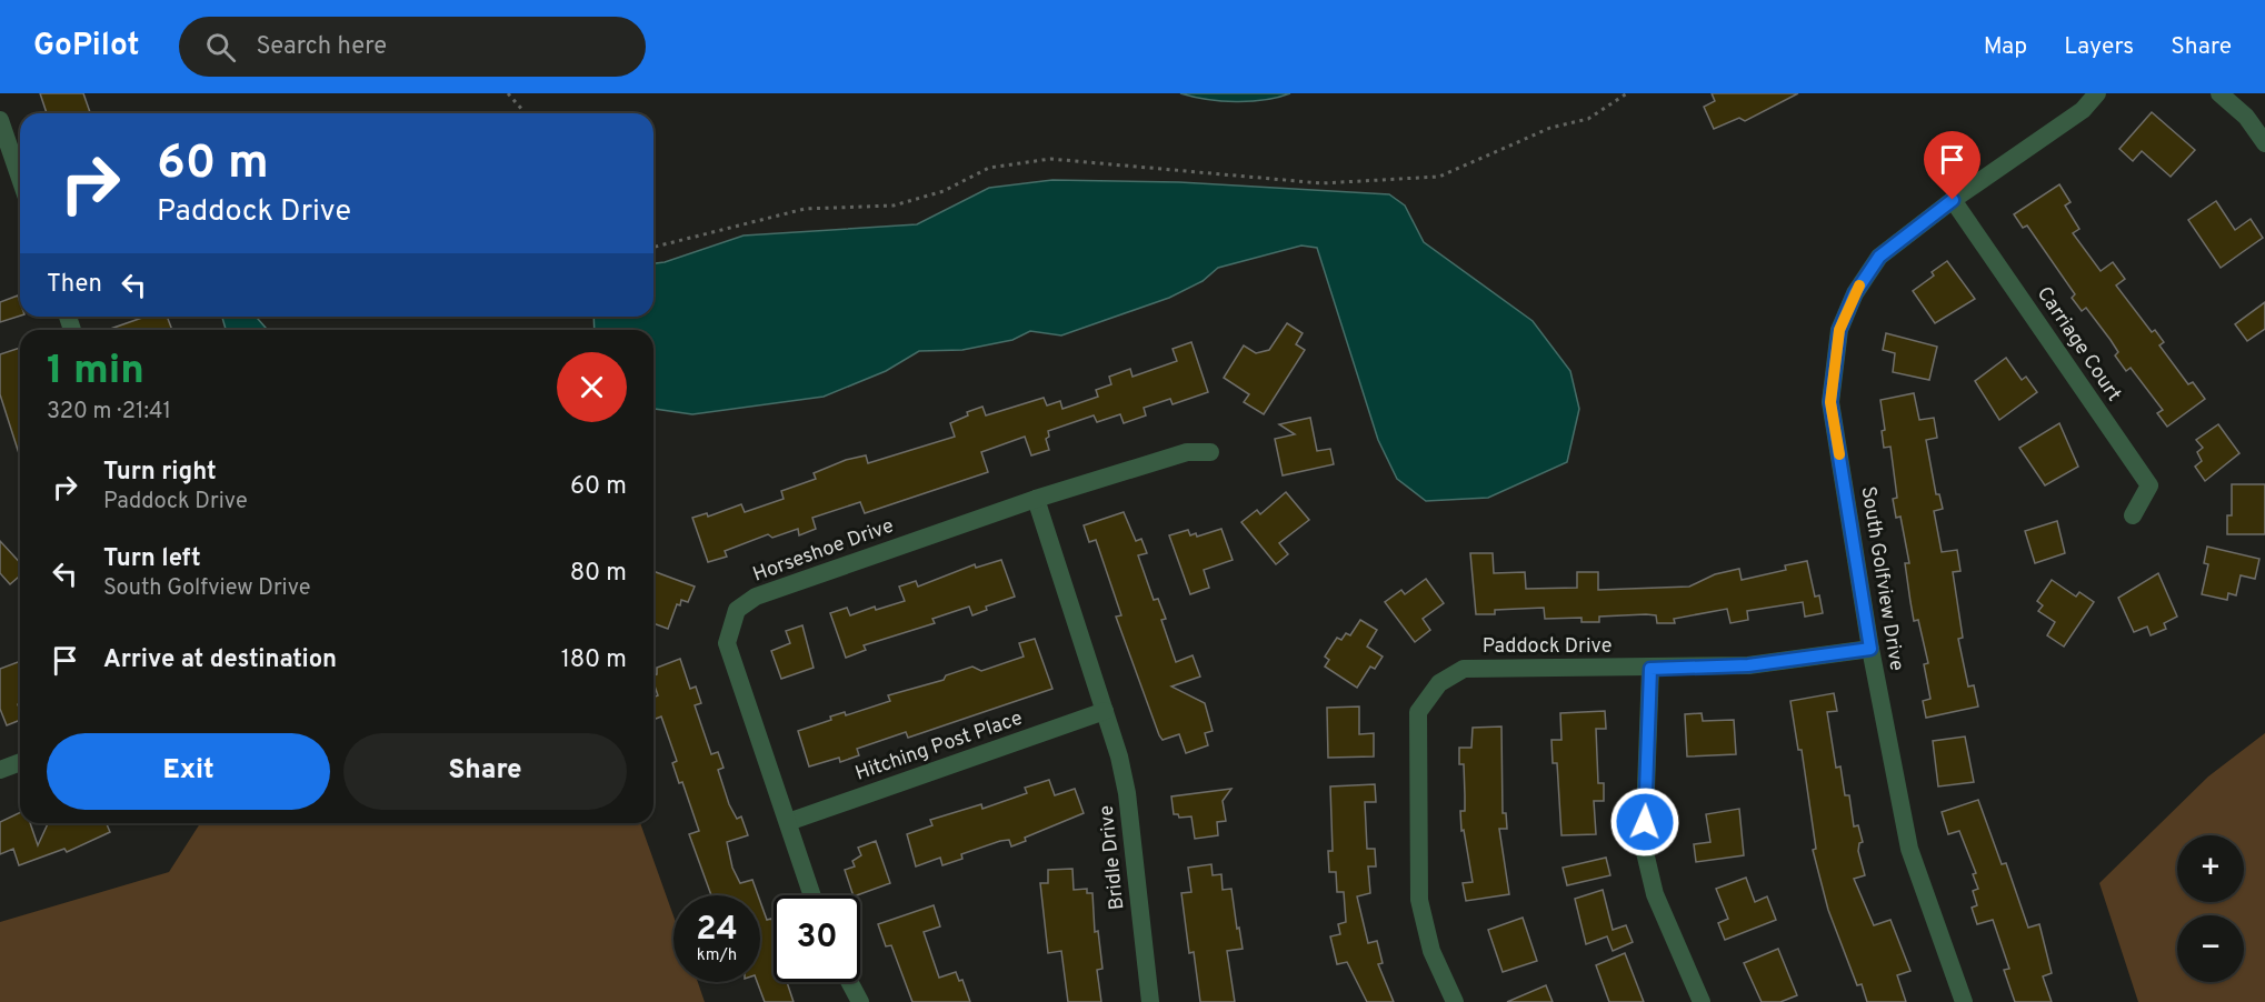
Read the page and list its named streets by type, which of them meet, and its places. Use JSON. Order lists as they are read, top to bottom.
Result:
{
  "streets": {
    "street": [
      "Carriage Court",
      "Horseshoe Drive",
      "South Golfview Drive",
      "Paddock Drive",
      "Hitching Post Place",
      "Bridle Drive"
    ]
  },
  "crossings": [
    ["Carriage Court", "South Golfview Drive"],
    ["Horseshoe Drive", "Hitching Post Place"],
    ["South Golfview Drive", "Paddock Drive"],
    ["Hitching Post Place", "Bridle Drive"]
  ],
  "page": {
    "header": "GoPilot",
    "search": "Search here",
    "nav": ["Map", "Layers", "Share"],
    "turn": ["60 m", "Paddock Drive"],
    "then": "Then",
    "heading": ["1 min", "320 m · 21:41"],
    "list": [
      {
        "name": "Turn right",
        "note": "Paddock Drive",
        "value": "60 m"
      },
      {
        "name": "Turn left",
        "note": "South Golfview Drive",
        "value": "80 m"
      },
      {
        "name": "Arrive at destination",
        "value": "180 m"
      }
    ],
    "buttons": ["Exit", "Share"],
    "map_buttons": ["+", "−"],
    "speed": "24 km/h",
    "limit": "30"
  }
}
